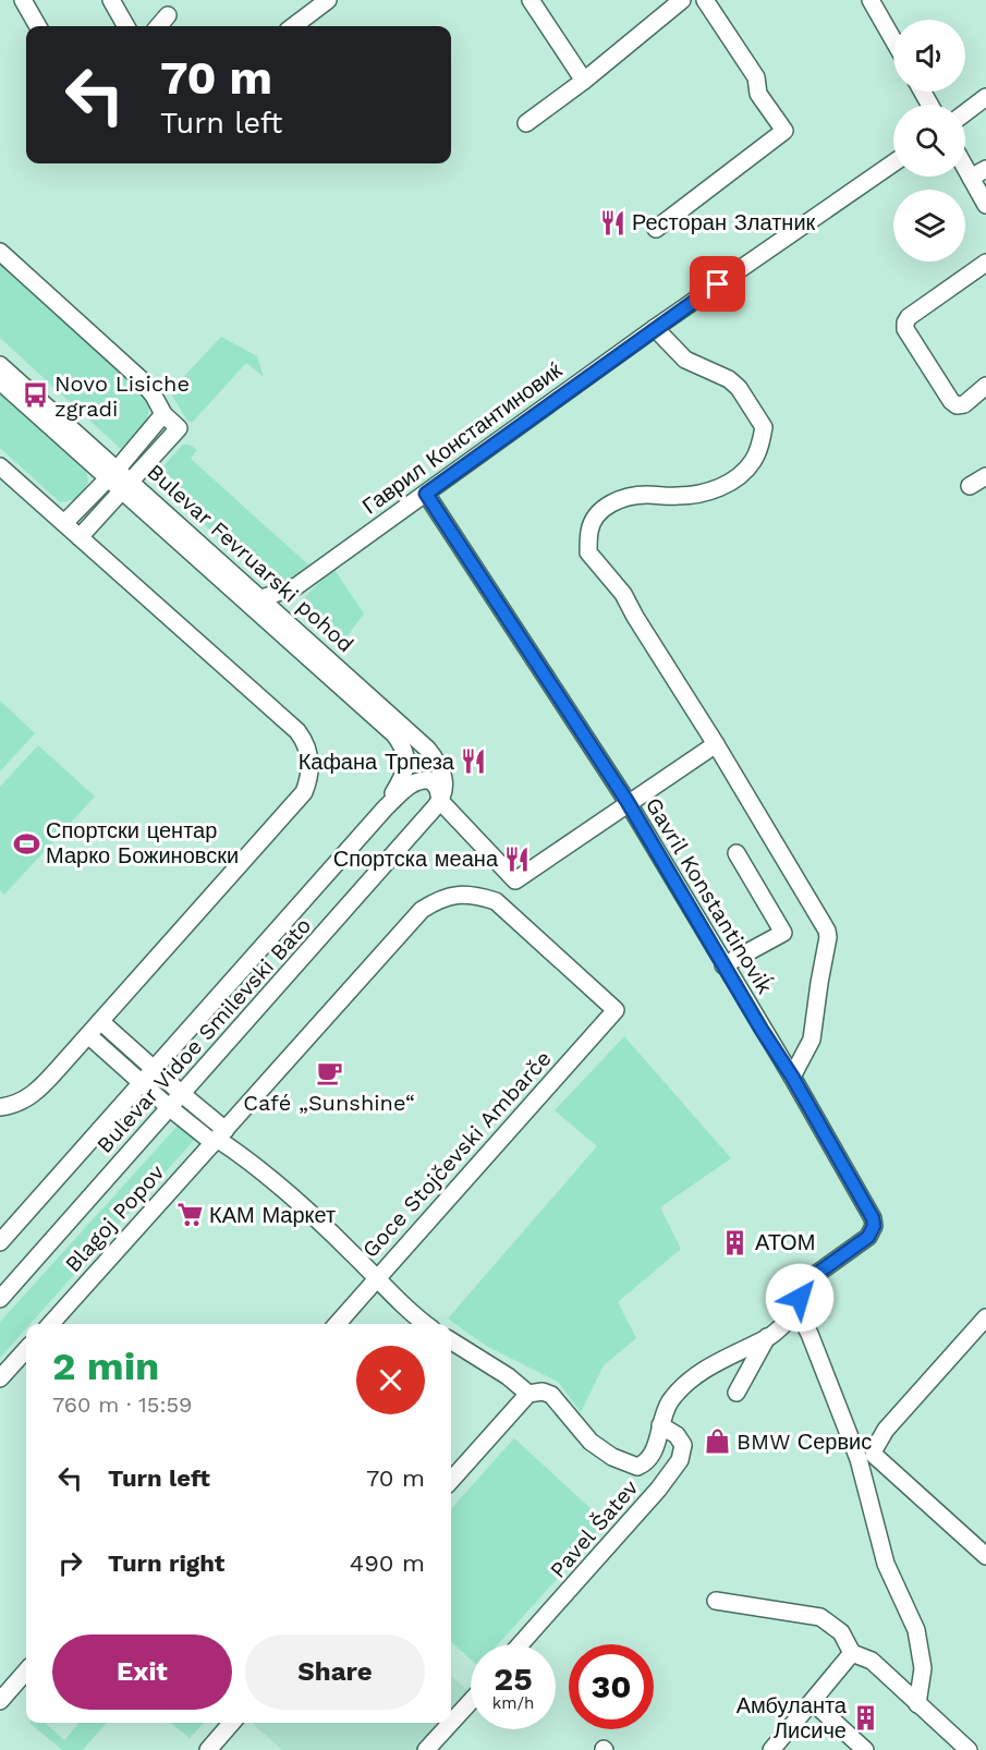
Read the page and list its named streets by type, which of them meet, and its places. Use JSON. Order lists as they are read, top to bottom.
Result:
{
  "streets": {
    "street": [
      "Гаврил Константиновиќ",
      "Bulevar Fevruarski pohod",
      "Gavril Konstantinoviḱ",
      "Bulevar Vidoe Smilevski Bato",
      "Goce Stojčevski Ambarče",
      "Blagoj Popov",
      "Pavel Šatev"
    ]
  },
  "crossings": [
    ["Гаврил Константиновиќ", "Bulevar Fevruarski pohod"],
    ["Гаврил Константиновиќ", "Gavril Konstantinoviḱ"],
    ["Bulevar Fevruarski pohod", "Bulevar Vidoe Smilevski Bato"],
    ["Goce Stojčevski Ambarče", "Blagoj Popov"]
  ],
  "places": {
    "restaurant": ["Ресторан Златник", "Кафана Трпеза", "Спортска меана"],
    "bus stop": ["Novo Lisiche zgradi"],
    "sports": ["Спортски центар Марко Божиновски"],
    "cafe": ["Café „Sunshine“"],
    "supermarket": ["КАМ Маркет"],
    "building": ["АТОМ", "Амбуланта Лисиче"],
    "shop": ["BMW Сервис"]
  },
  "page": {
    "turn": ["70 m", "Turn left"],
    "heading": ["2 min", "760 m · 15:59"],
    "list": [
      {
        "name": "Turn left",
        "value": "70 m"
      },
      {
        "name": "Turn right",
        "value": "490 m"
      }
    ],
    "buttons": ["Exit", "Share"],
    "speed": "25 km/h",
    "limit": "30"
  }
}
